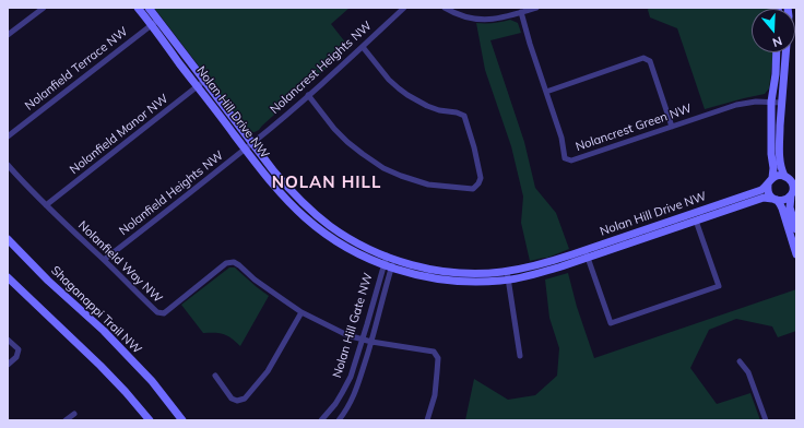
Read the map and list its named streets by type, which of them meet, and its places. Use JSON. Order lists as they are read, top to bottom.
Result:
{
  "streets": {
    "street": [
      "Nolancrest Heights NW",
      "Nolanfield Terrace NW",
      "Nolan Hill Drive NW",
      "Nolancrest Green NW",
      "Nolanfield Manor NW",
      "Nolanfield Heights NW",
      "Nolanfield Way NW",
      "Shaganappi Trail NW",
      "Nolan Hill Gate NW"
    ]
  },
  "crossings": [
    ["Nolancrest Heights NW", "Nolan Hill Drive NW"],
    ["Nolancrest Heights NW", "Nolanfield Heights NW"],
    ["Nolanfield Terrace NW", "Nolan Hill Drive NW"],
    ["Nolan Hill Drive NW", "Nolanfield Manor NW"],
    ["Nolan Hill Drive NW", "Nolanfield Heights NW"],
    ["Nolan Hill Drive NW", "Nolan Hill Gate NW"],
    ["Nolanfield Manor NW", "Nolanfield Way NW"],
    ["Nolanfield Heights NW", "Nolanfield Way NW"],
    ["Nolanfield Way NW", "Nolan Hill Gate NW"]
  ],
  "districts": ["NOLAN HILL"],
  "north": "bottom"
}
